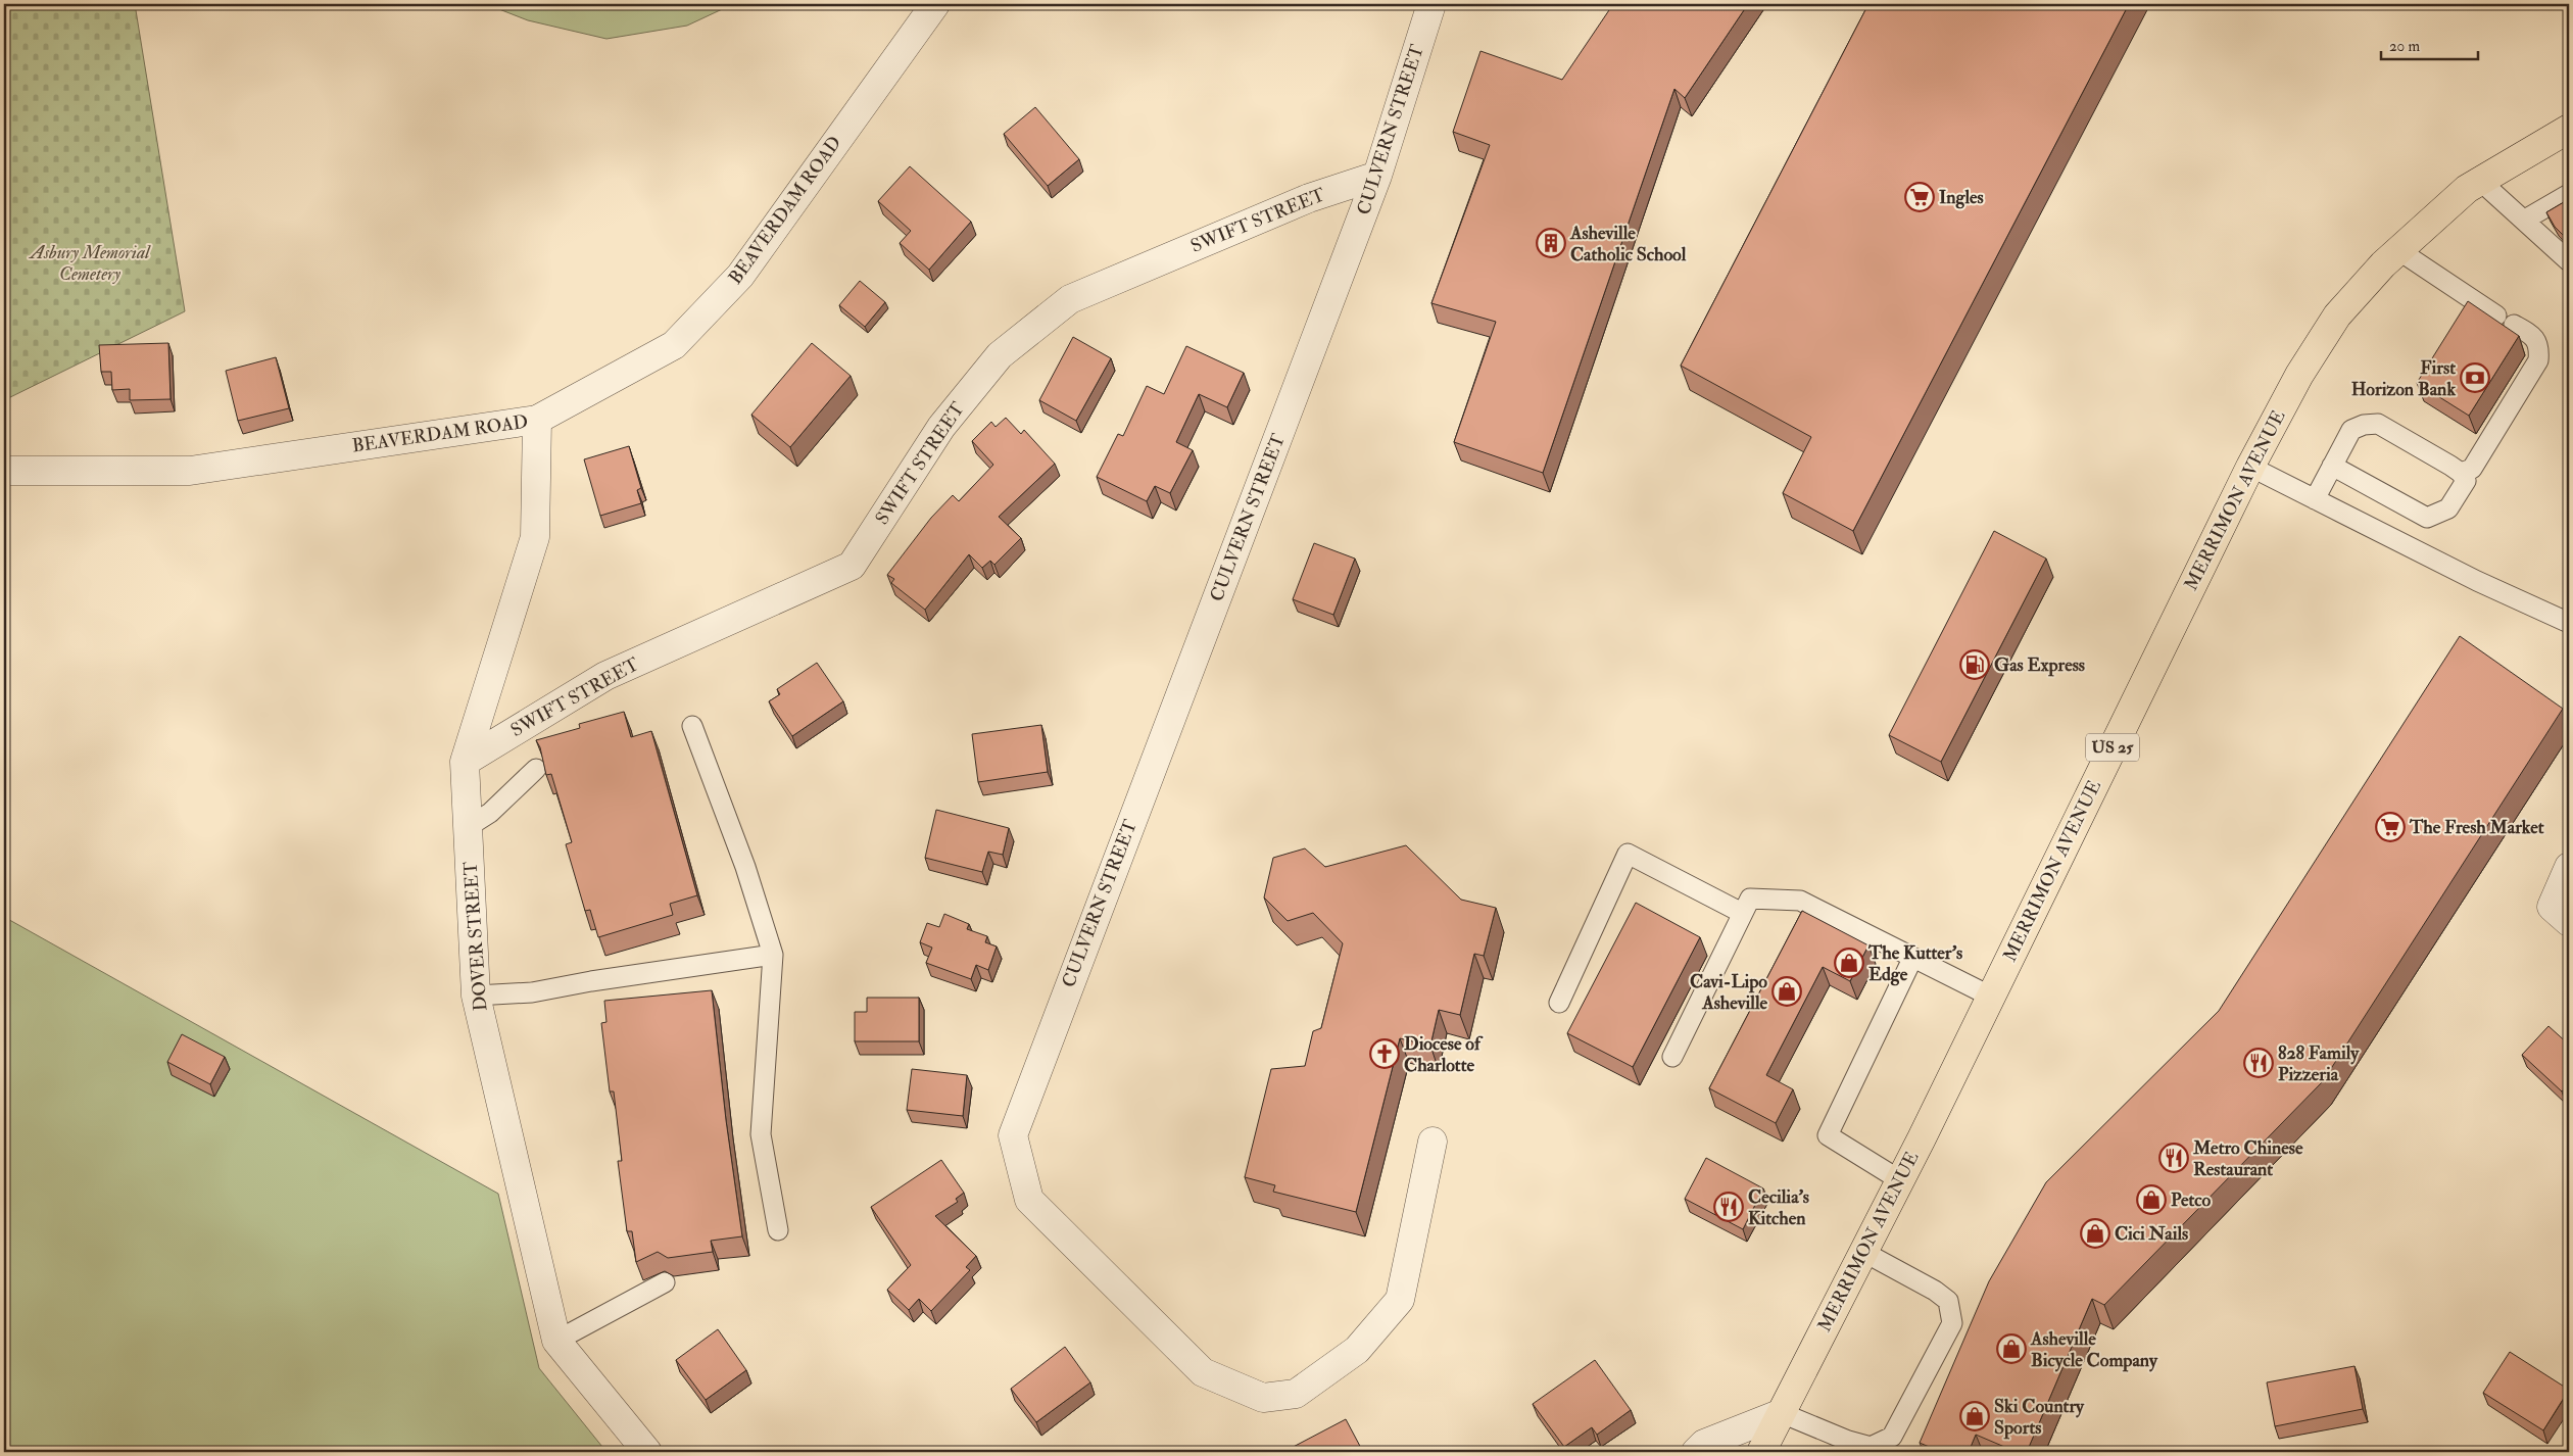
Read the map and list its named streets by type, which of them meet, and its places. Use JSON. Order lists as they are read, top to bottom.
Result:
{
  "streets": {
    "main road": ["MERRIMON AVENUE", "US 25"],
    "street": [
      "CULVERN STREET",
      "BEAVERDAM ROAD",
      "SWIFT STREET",
      "DOVER STREET"
    ]
  },
  "crossings": [
    ["CULVERN STREET", "SWIFT STREET"],
    ["BEAVERDAM ROAD", "DOVER STREET"],
    ["SWIFT STREET", "DOVER STREET"]
  ],
  "parks": ["Asbury Memorial Cemetery"],
  "places": {
    "supermarket": ["Ingles", "The Fresh Market"],
    "building": ["Asheville Catholic School"],
    "bank": ["First Horizon Bank"],
    "fuel station": ["Gas Express"],
    "shop": [
      "The Kutter's Edge",
      "Cavi-Lipo Asheville",
      "Petco",
      "Cici Nails",
      "Asheville Bicycle Company",
      "Ski Country Sports"
    ],
    "church": ["Diocese of Charlotte"],
    "restaurant": ["828 Family Pizzeria", "Metro Chinese Restaurant", "Cecilia's Kitchen"]
  },
  "scale_bar": "20 m"
}
